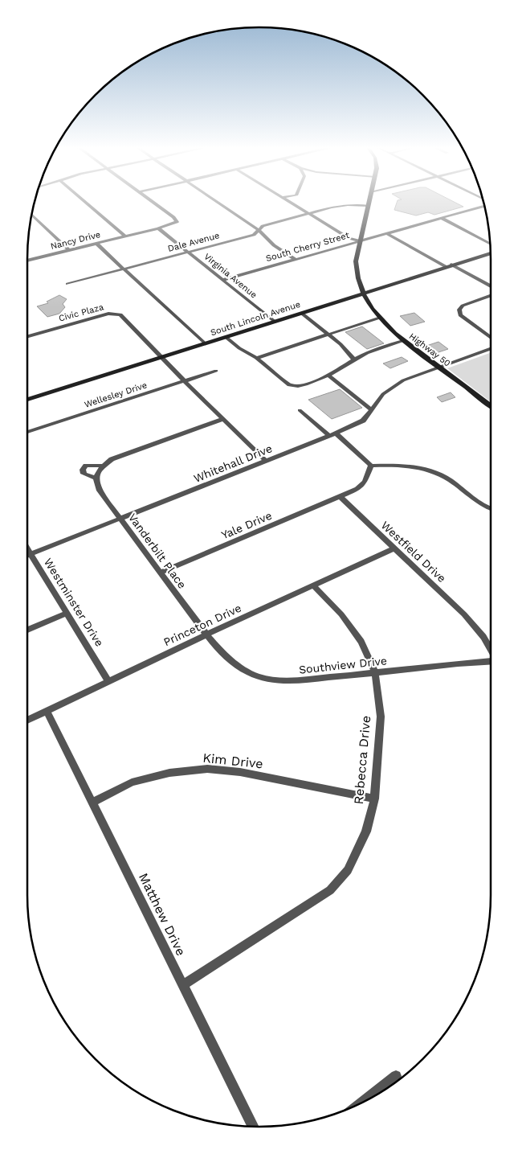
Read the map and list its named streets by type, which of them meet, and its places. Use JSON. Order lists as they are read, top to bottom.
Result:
{
  "streets": {
    "main road": ["South Lincoln Avenue", "Highway 50"],
    "street": [
      "Nancy Drive",
      "Dale Avenue",
      "South Cherry Street",
      "Virginia Avenue",
      "Civic Plaza",
      "Wellesley Drive",
      "Whitehall Drive",
      "Yale Drive",
      "Vanderbilt Place",
      "Westfield Drive",
      "Westminster Drive",
      "Princeton Drive",
      "Southview Drive",
      "Rebecca Drive",
      "Kim Drive",
      "Matthew Drive"
    ]
  },
  "crossings": [
    ["Nancy Drive", "Virginia Avenue"],
    ["Dale Avenue", "Virginia Avenue"],
    ["Dale Avenue", "Highway 50"],
    ["South Cherry Street", "Virginia Avenue"],
    ["South Cherry Street", "Highway 50"],
    ["Virginia Avenue", "South Lincoln Avenue"],
    ["Civic Plaza", "South Lincoln Avenue"],
    ["South Lincoln Avenue", "Highway 50"],
    ["Highway 50", "Whitehall Drive"],
    ["Whitehall Drive", "Vanderbilt Place"],
    ["Whitehall Drive", "Westminster Drive"],
    ["Yale Drive", "Vanderbilt Place"],
    ["Yale Drive", "Westfield Drive"],
    ["Vanderbilt Place", "Princeton Drive"],
    ["Vanderbilt Place", "Southview Drive"],
    ["Westfield Drive", "Princeton Drive"],
    ["Westminster Drive", "Princeton Drive"],
    ["Princeton Drive", "Southview Drive"],
    ["Princeton Drive", "Rebecca Drive"],
    ["Princeton Drive", "Matthew Drive"],
    ["Southview Drive", "Rebecca Drive"],
    ["Rebecca Drive", "Kim Drive"],
    ["Rebecca Drive", "Matthew Drive"],
    ["Kim Drive", "Matthew Drive"]
  ]
}
